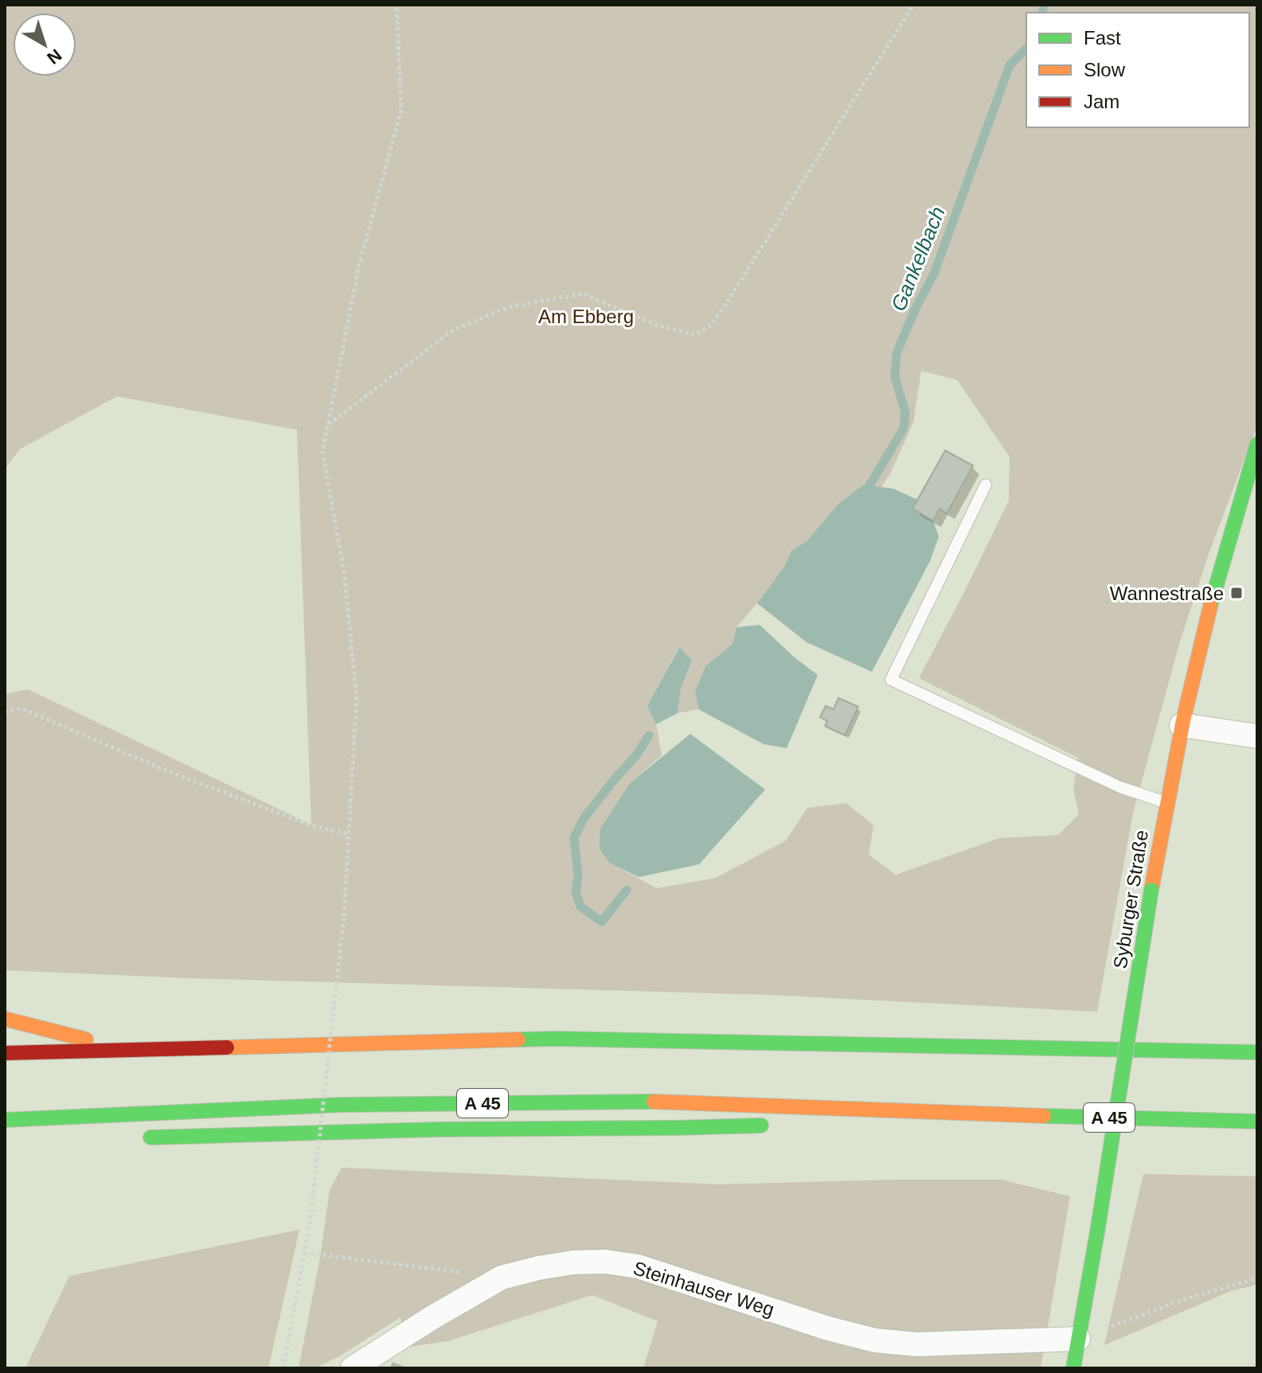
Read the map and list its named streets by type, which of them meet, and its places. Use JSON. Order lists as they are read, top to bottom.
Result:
{
  "streets": {
    "main road": ["Syburger Straße", "A 45"],
    "street": ["Steinhauser Weg"]
  },
  "crossings": [
    ["Syburger Straße", "Steinhauser Weg"]
  ],
  "water": ["Gankelbach"],
  "parks": ["Am Ebberg"],
  "places": {
    "transit": ["Wannestraße"]
  },
  "legend": ["Fast", "Slow", "Jam"],
  "north": "bottom right"
}
